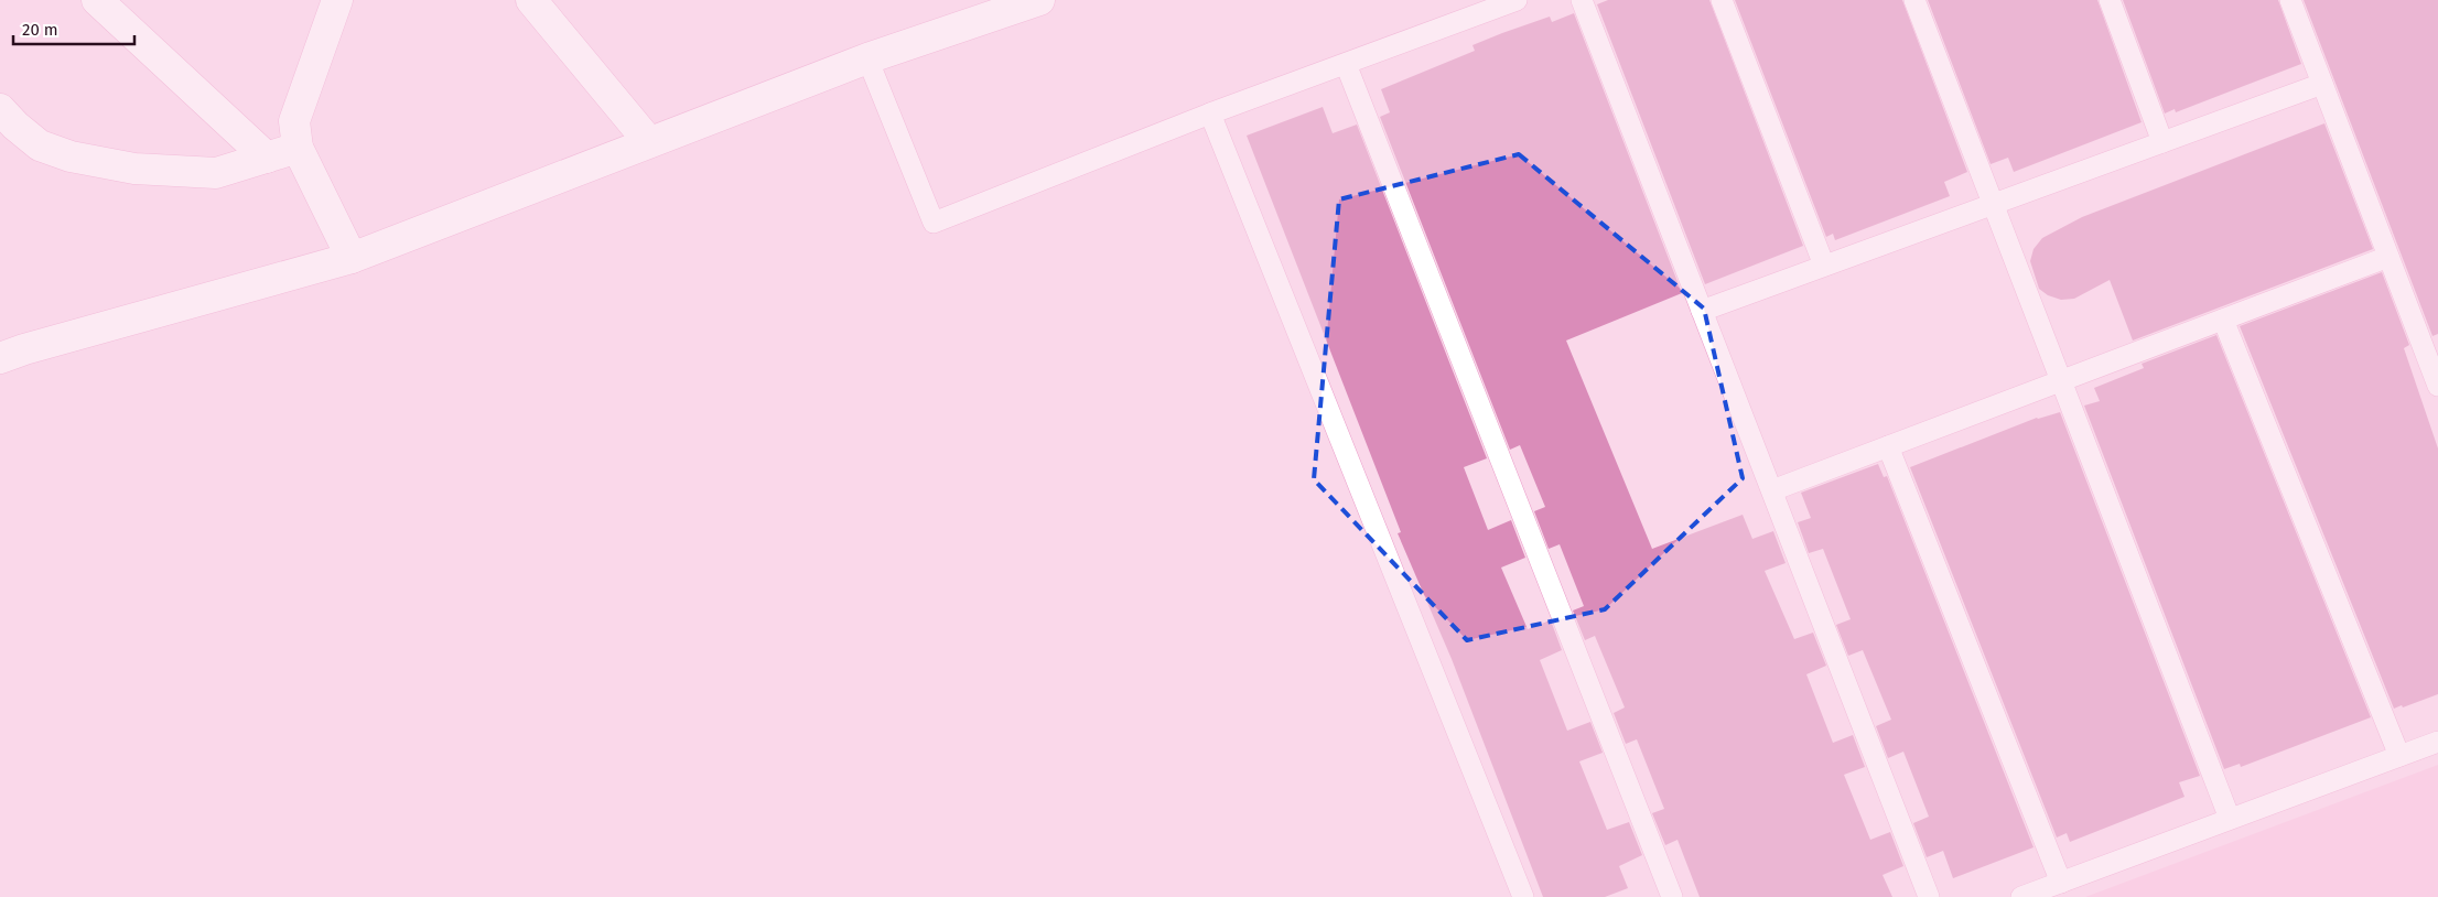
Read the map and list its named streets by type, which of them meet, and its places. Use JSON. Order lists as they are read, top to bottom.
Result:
{
  "scale_bar": "20 m"
}
